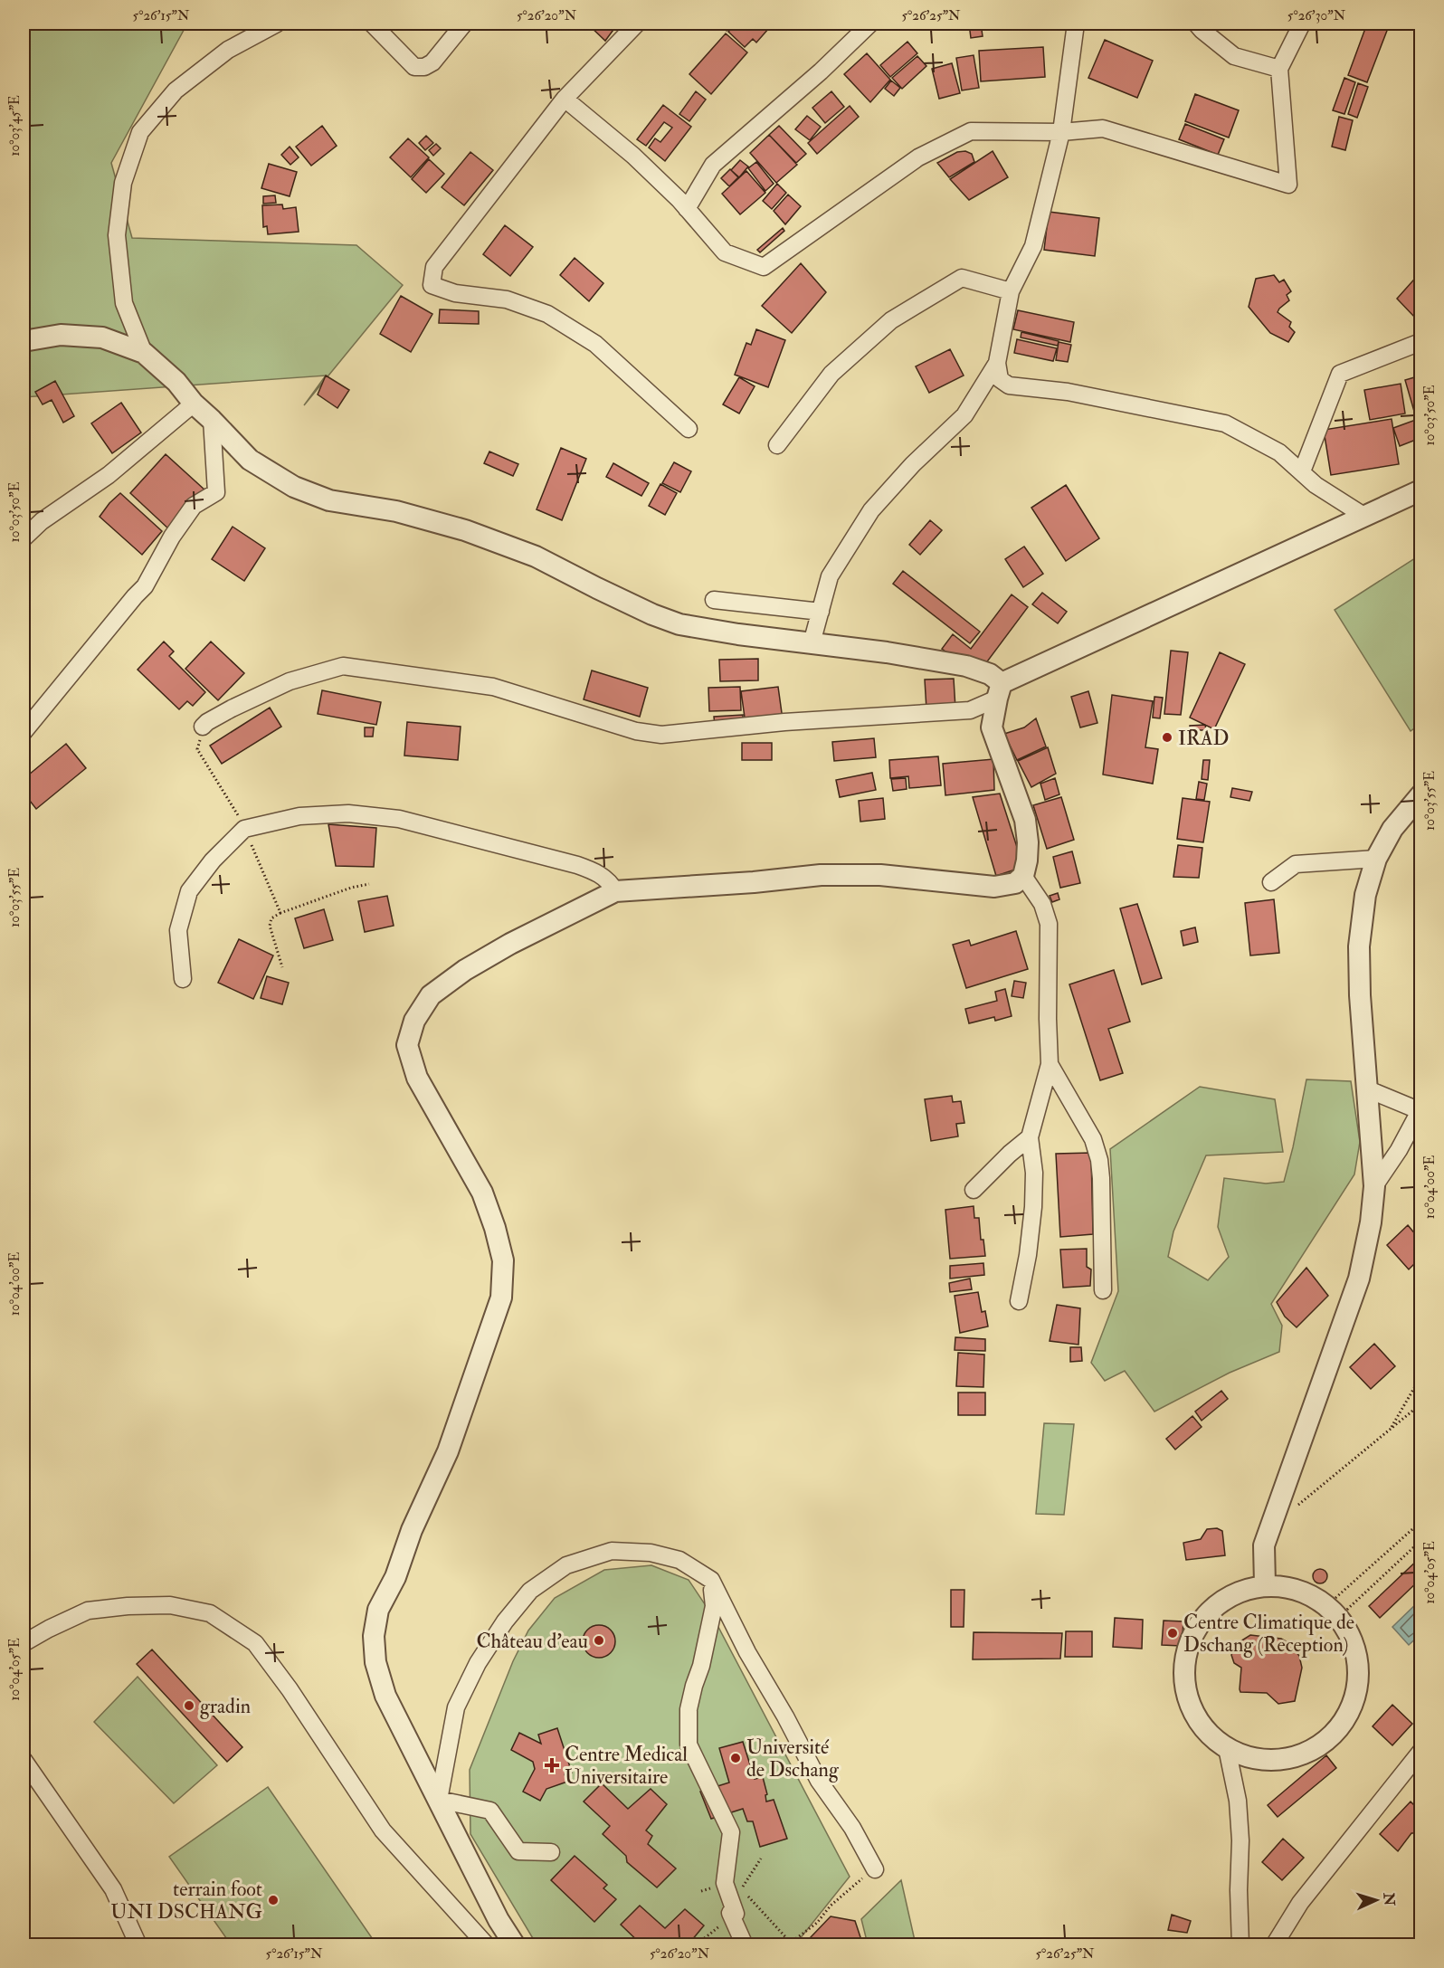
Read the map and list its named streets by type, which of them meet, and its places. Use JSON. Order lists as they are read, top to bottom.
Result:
{
  "places": {
    "other": [
      "IRAD",
      "Centre Climatique de Dschang (Reception)",
      "Château d'eau",
      "gradin",
      "Université de Dschang",
      "terrain foot UNI DSCHANG"
    ],
    "health": ["Centre Medical Universitaire"]
  },
  "north": "right",
  "coordinates": [
    "5°26'15\"N",
    "5°26'20\"N",
    "5°26'25\"N",
    "5°26'30\"N",
    "10°03'45\"E",
    "10°03'50\"E",
    "10°03'55\"E",
    "10°04'00\"E",
    "10°04'05\"E"
  ]
}
